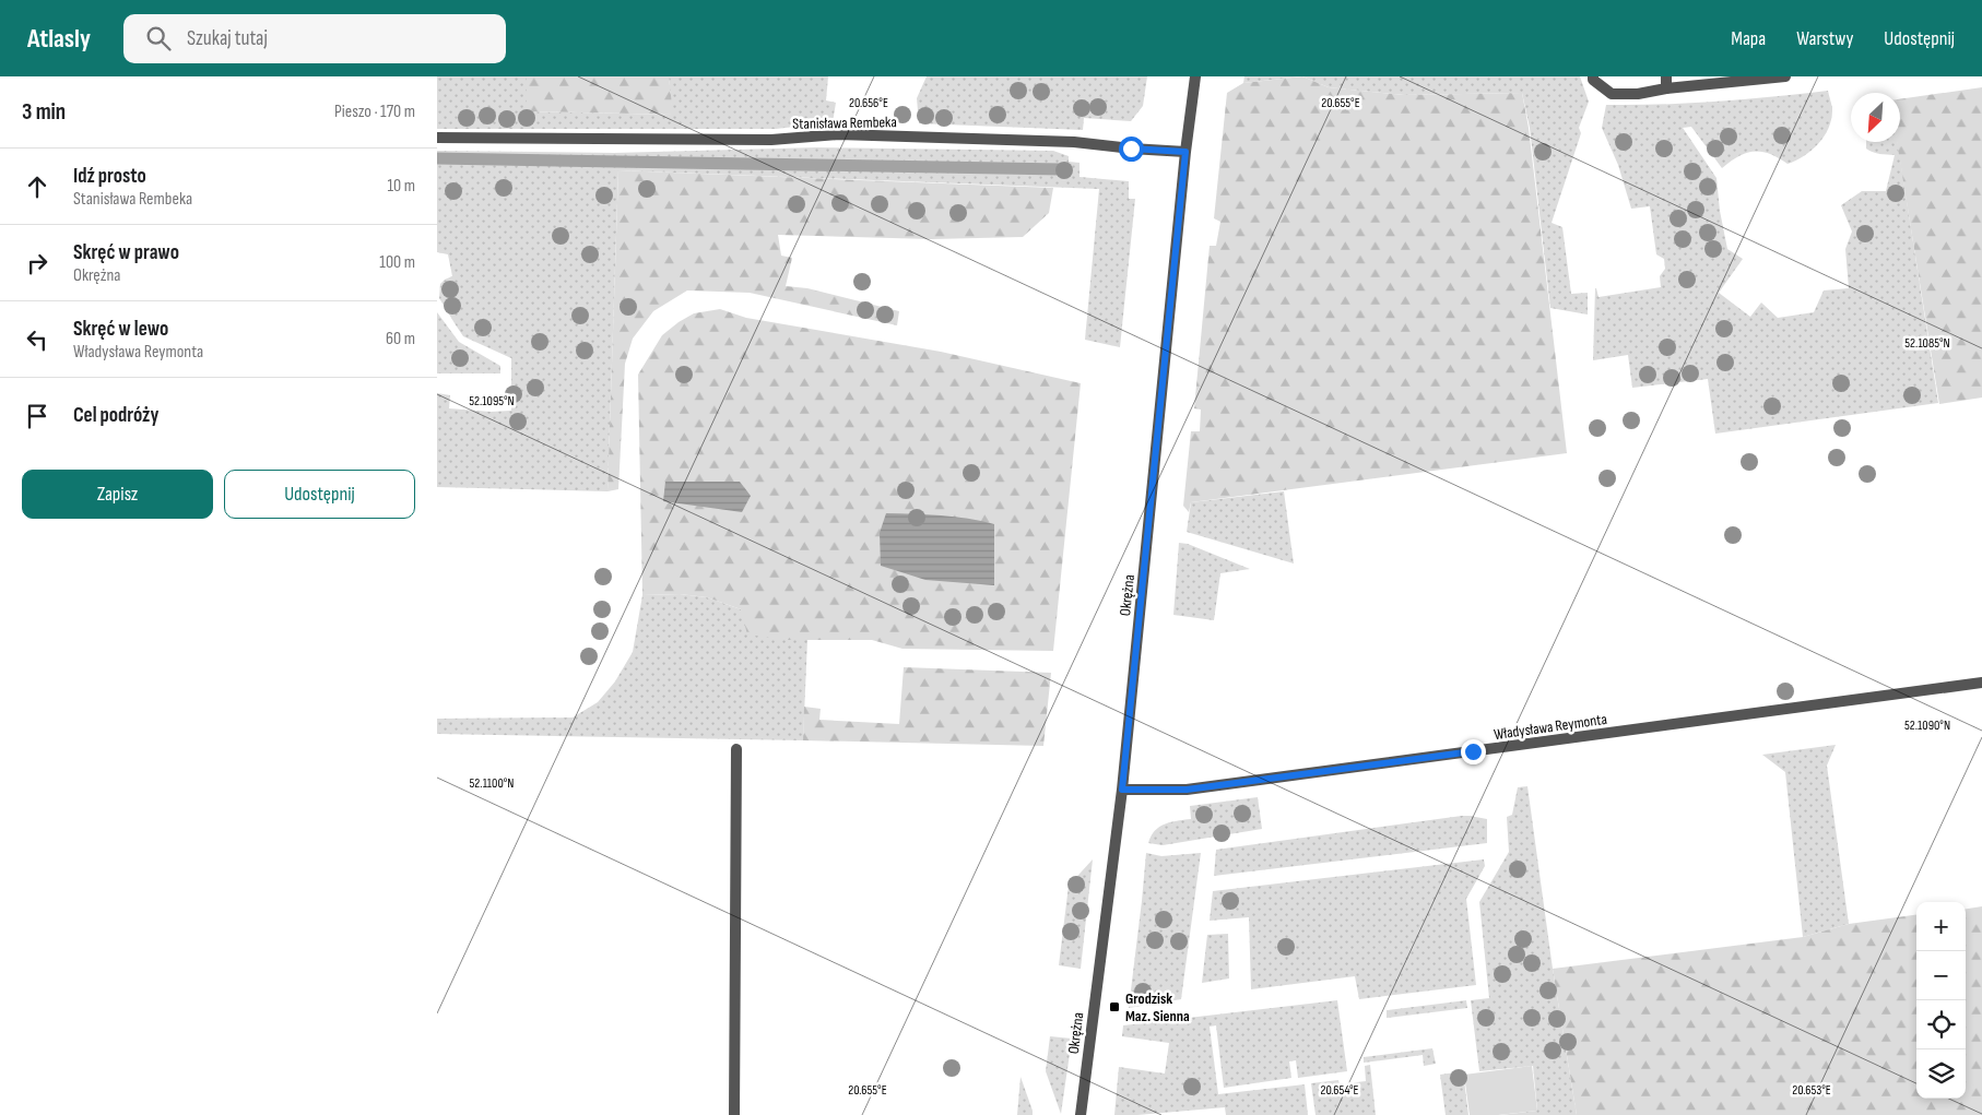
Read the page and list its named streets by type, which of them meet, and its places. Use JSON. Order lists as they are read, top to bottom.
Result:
{
  "streets": {
    "street": ["Stanisława Rembeka", "Okrężna", "Władysława Reymonta"]
  },
  "crossings": [
    ["Stanisława Rembeka", "Okrężna"],
    ["Okrężna", "Władysława Reymonta"]
  ],
  "places": {
    "transit": ["Grodzisk Maz. Sienna"]
  },
  "north": "bottom left",
  "page": {
    "header": "Atlasly",
    "search": "Szukaj tutaj",
    "nav": ["Mapa", "Warstwy", "Udostępnij"],
    "heading": ["3 min", "Pieszo · 170 m"],
    "list": [
      ["Idź prosto", "Stanisława Rembeka", "10 m"],
      ["Skręć w prawo", "Okrężna", "100 m"],
      ["Skręć w lewo", "Władysława Reymonta", "60 m"],
      "Cel podróży"
    ],
    "buttons": ["Zapisz", "Udostępnij"],
    "map_buttons": ["+", "−"]
  },
  "coordinates": [
    "20.656°E",
    "20.655°E",
    "52.1085°N",
    "52.1095°N",
    "52.1090°N",
    "52.1100°N",
    "20.654°E",
    "20.653°E"
  ]
}
